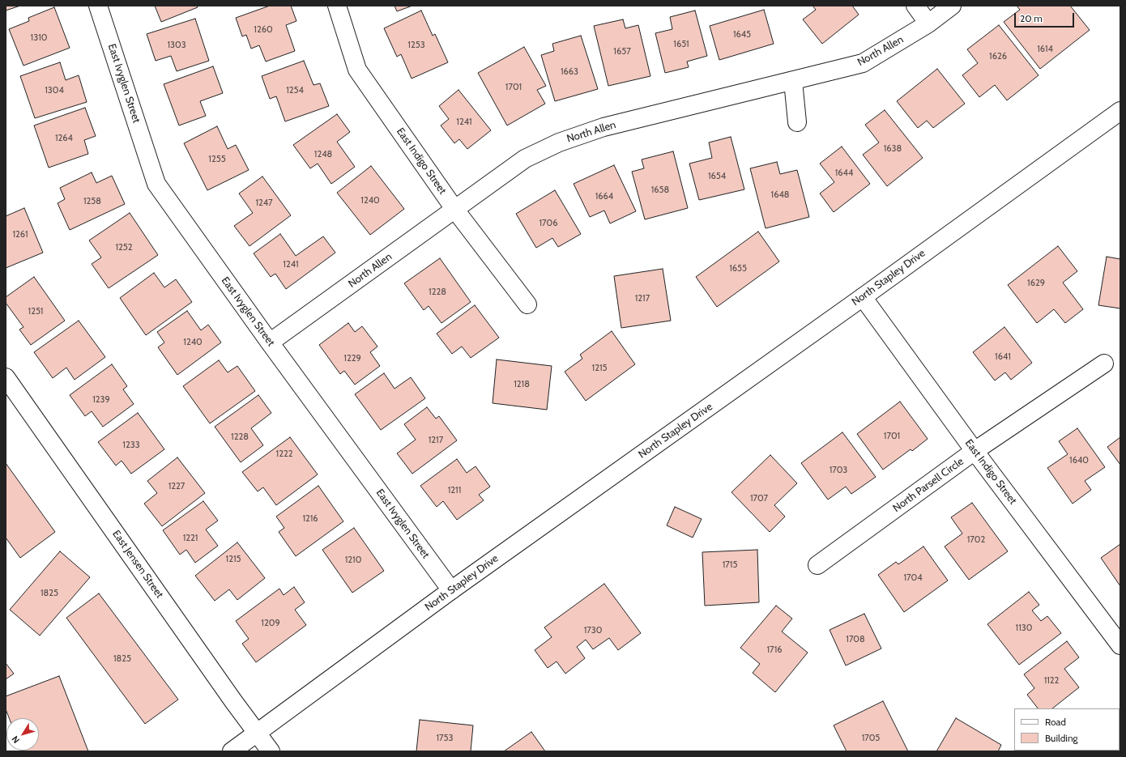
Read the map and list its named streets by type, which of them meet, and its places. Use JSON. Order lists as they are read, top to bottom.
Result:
{
  "streets": {
    "street": [
      "North Allen",
      "East Ivyglen Street",
      "East Indigo Street",
      "North Stapley Drive",
      "North Parsell Circle",
      "East Jensen Street"
    ]
  },
  "crossings": [
    ["North Allen", "East Ivyglen Street"],
    ["North Allen", "East Indigo Street"],
    ["East Ivyglen Street", "North Stapley Drive"],
    ["East Indigo Street", "North Stapley Drive"],
    ["East Indigo Street", "North Parsell Circle"],
    ["North Stapley Drive", "East Jensen Street"]
  ],
  "house_numbers": [
    "1260",
    "1645",
    "1310",
    "1651",
    "1303",
    "1253",
    "1614",
    "1657",
    "1626",
    "1663",
    "1701",
    "1304",
    "1254",
    "1241",
    "1264",
    "1638",
    "1248",
    "1255",
    "1644",
    "1654",
    "1658",
    "1648",
    "1664",
    "1240",
    "1258",
    "1247",
    "1706",
    "1261",
    "1252",
    "1241",
    "1655",
    "1629",
    "1228",
    "1217",
    "1251",
    "1240",
    "1641",
    "1229",
    "1215",
    "1218",
    "1239",
    "1701",
    "1228",
    "1217",
    "1233",
    "1222",
    "1640",
    "1703",
    "1227",
    "1211",
    "1707",
    "1216",
    "1221",
    "1702",
    "1215",
    "1210",
    "1715",
    "1704",
    "1825",
    "1209",
    "1130",
    "1730",
    "1708",
    "1716",
    "1825",
    "1122",
    "1753",
    "1705"
  ],
  "legend": ["Road", "Building"],
  "scale_bar": "20 m",
  "north": "bottom left"
}
